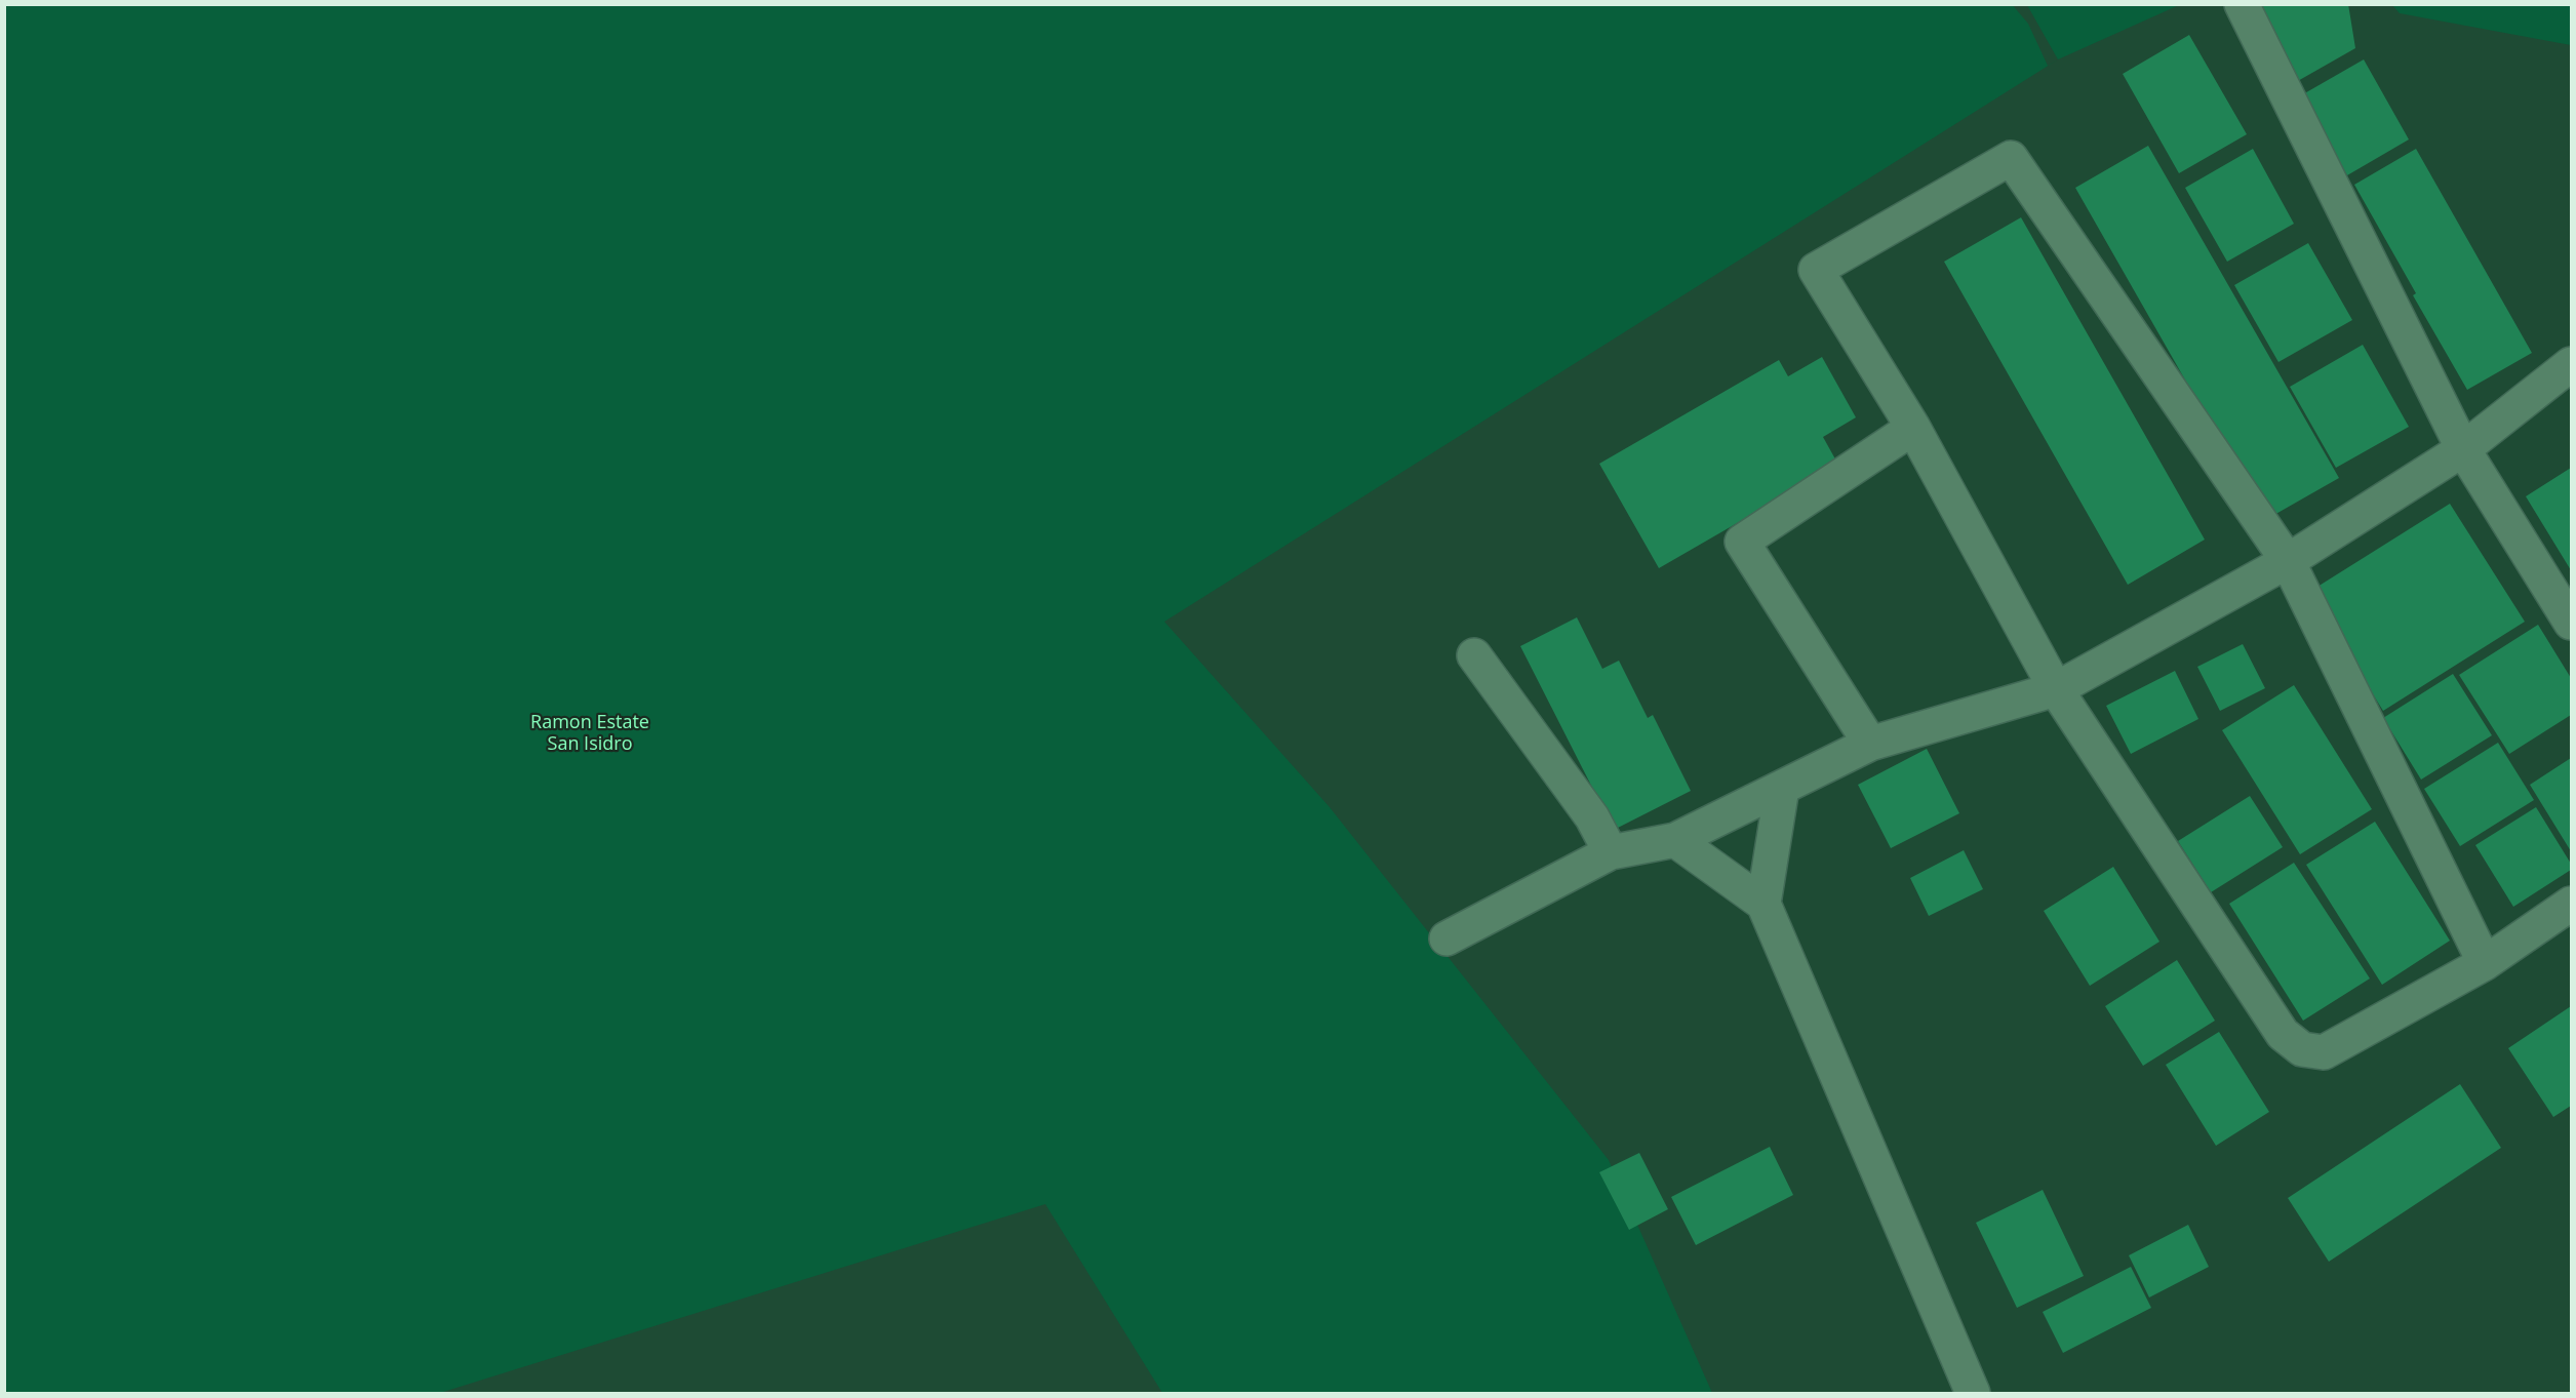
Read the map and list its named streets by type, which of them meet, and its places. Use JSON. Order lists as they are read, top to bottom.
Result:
{
  "parks": ["Ramon Estate San Isidro"]
}
